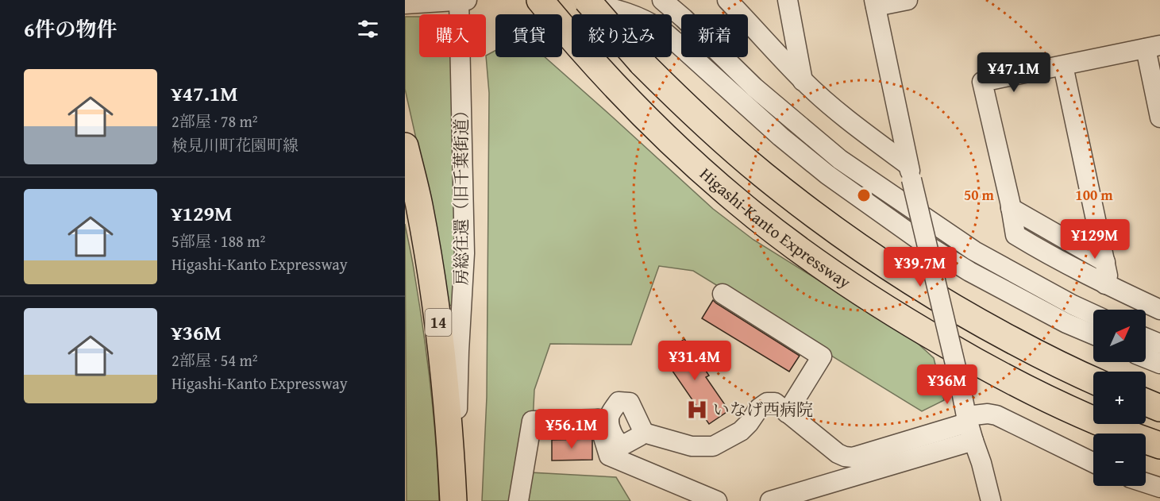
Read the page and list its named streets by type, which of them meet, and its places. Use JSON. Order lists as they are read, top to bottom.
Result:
{
  "streets": {
    "highway": ["Higashi-Kanto Expressway", "14"],
    "street": ["房総往還（旧千葉街道）"]
  },
  "crossings": [
    ["房総往還（旧千葉街道）", "14"]
  ],
  "places": {
    "hospital": ["いなげ西病院"]
  },
  "north": "top right",
  "page": {
    "heading": "6件の物件",
    "chip": [
      "購入",
      "賃貸",
      "絞り込み",
      "新着"
    ],
    "price": [
      "¥47.1M",
      "¥129M",
      "¥39.7M",
      "¥31.4M",
      "¥36M",
      "¥56.1M"
    ],
    "list": [
      {
        "name": "¥47.1M",
        "note": "2部屋 · 78 m² · 検見川町花園町線"
      },
      {
        "name": "¥129M",
        "note": "5部屋 · 188 m² · Higashi-Kanto Expressway"
      },
      {
        "name": "¥36M",
        "note": "2部屋 · 54 m² · Higashi-Kanto Expressway"
      }
    ],
    "map_buttons": ["+", "−"]
  },
  "rings": ["50 m", "100 m"]
}
